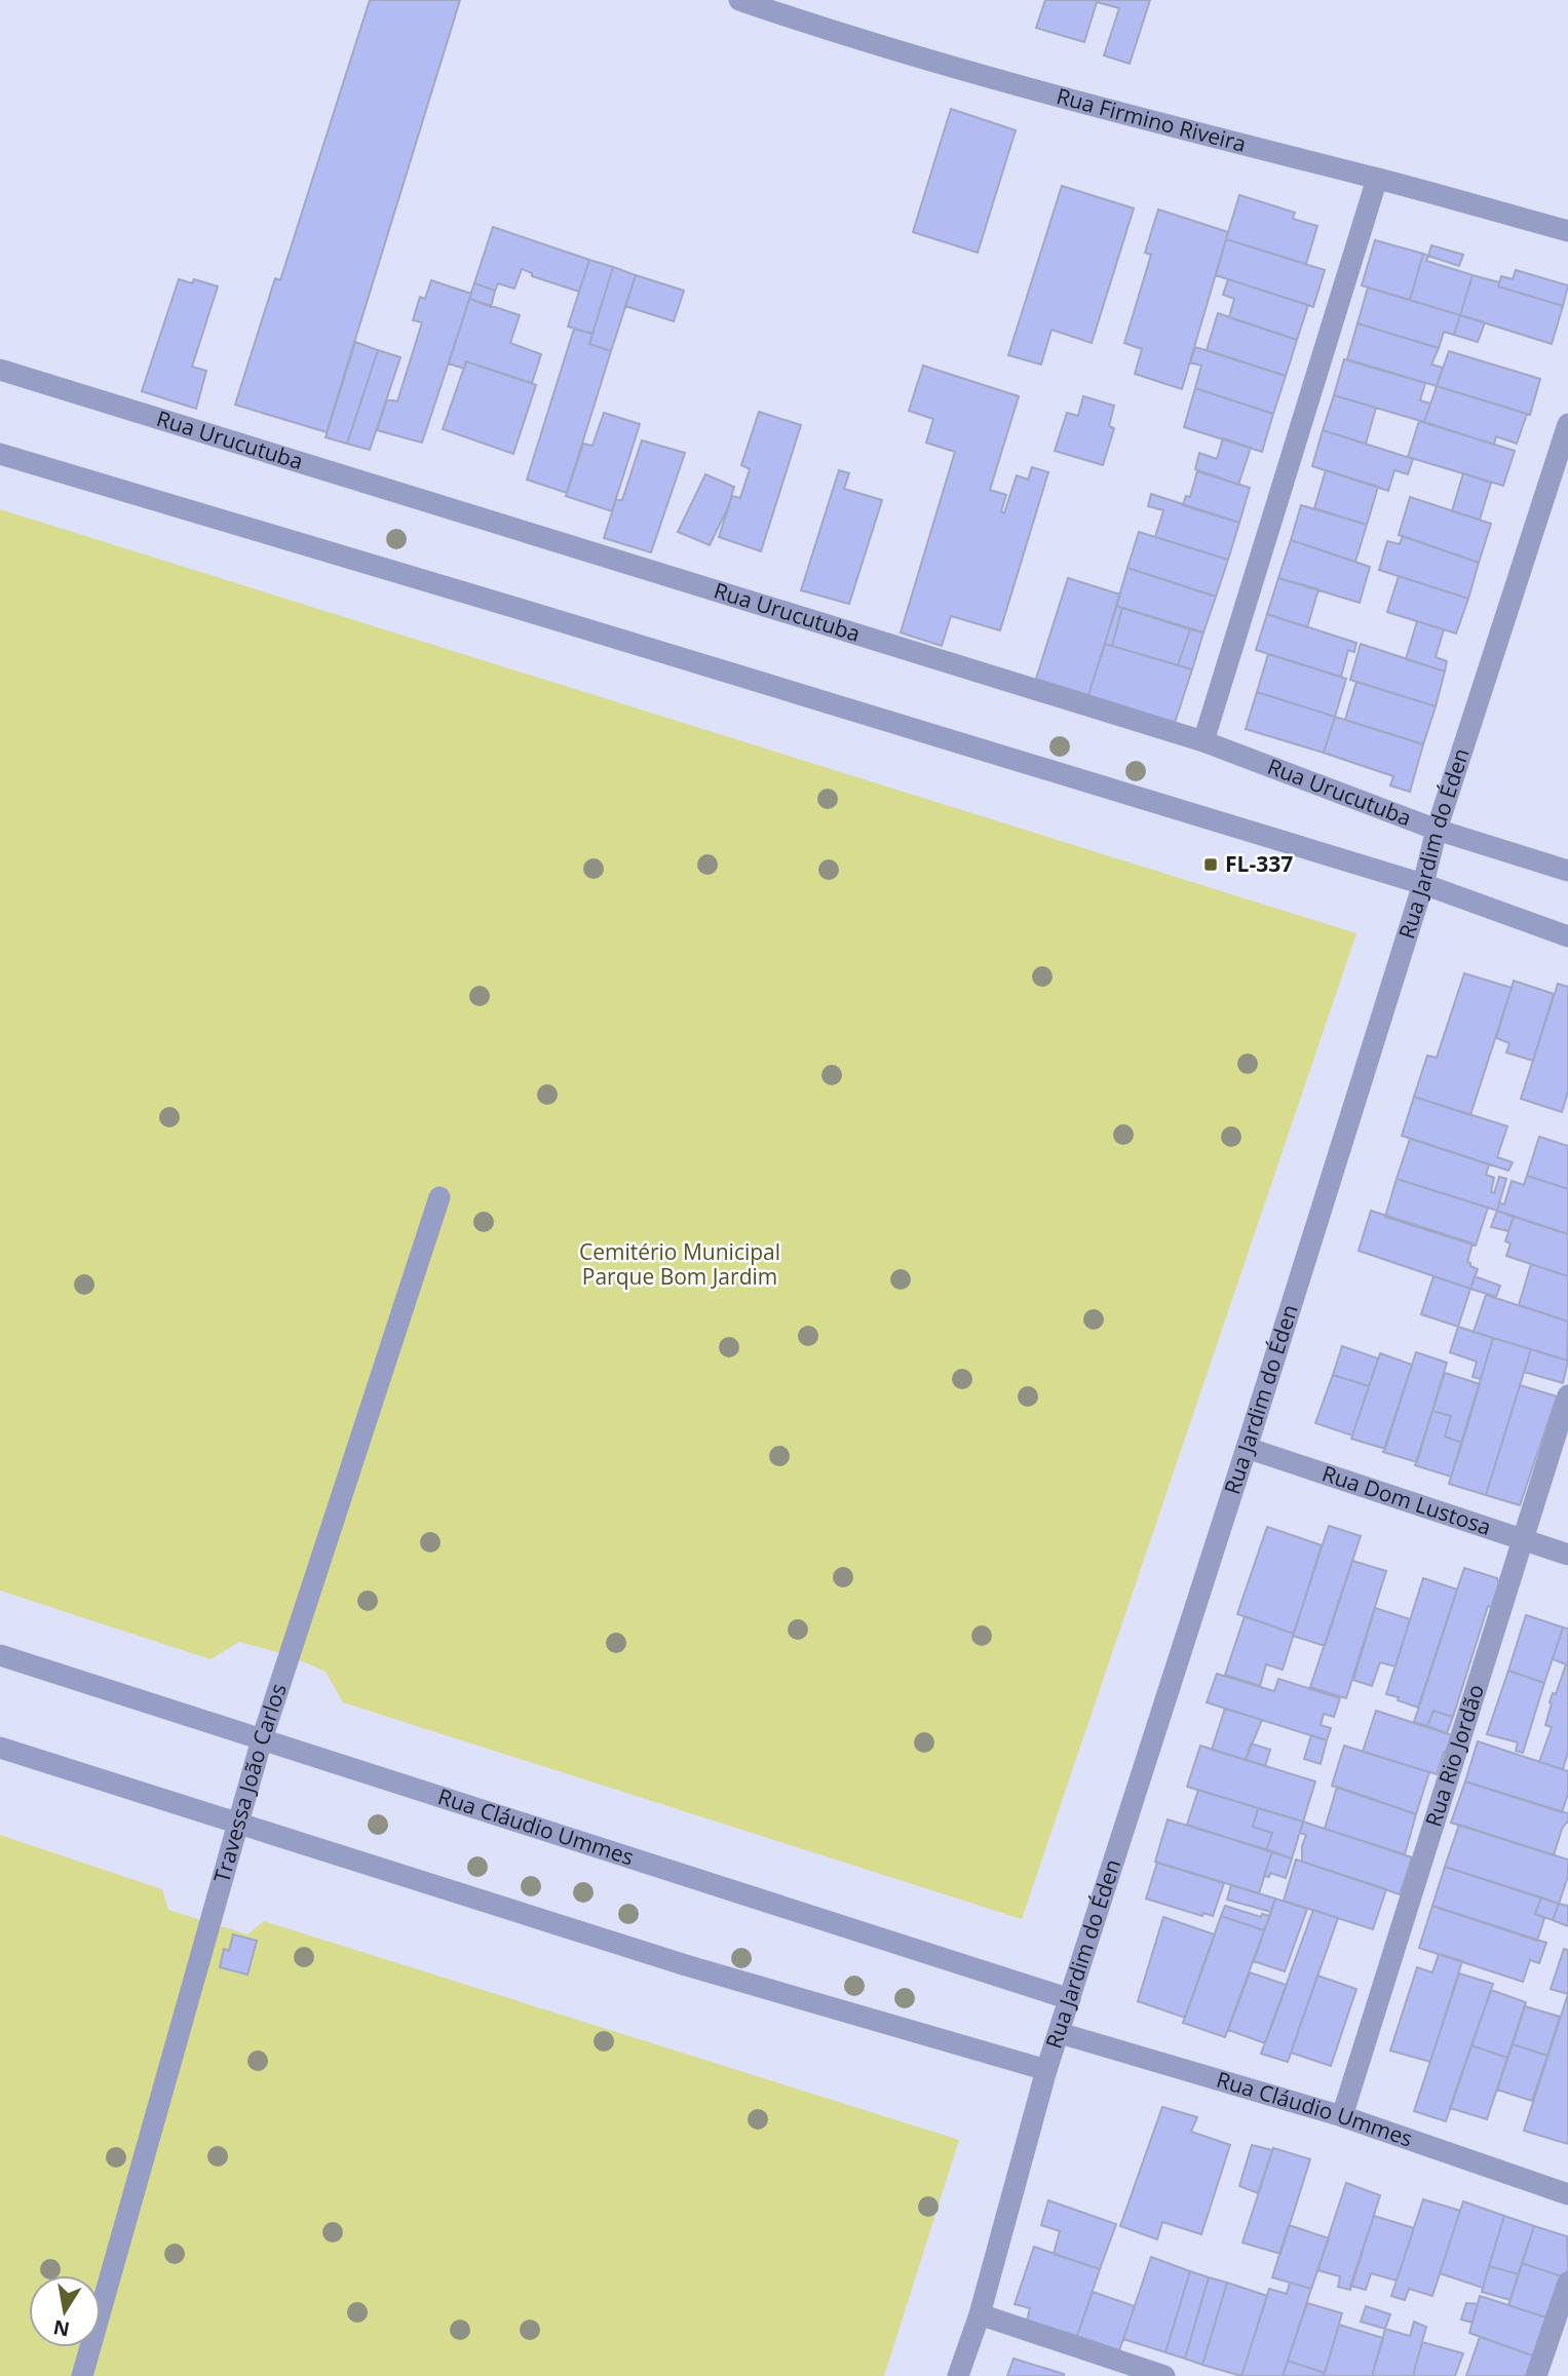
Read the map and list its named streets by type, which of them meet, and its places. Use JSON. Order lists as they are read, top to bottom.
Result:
{
  "streets": {
    "street": [
      "Rua Firmino Riveira",
      "Rua Urucutuba",
      "Rua Jardim do Éden",
      "Rua Dom Lustosa",
      "Rua Rio Jordão",
      "Travessa João Carlos",
      "Rua Cláudio Ummes"
    ]
  },
  "crossings": [
    ["Rua Urucutuba", "Rua Jardim do Éden"],
    ["Rua Jardim do Éden", "Rua Dom Lustosa"],
    ["Rua Jardim do Éden", "Rua Cláudio Ummes"],
    ["Rua Dom Lustosa", "Rua Rio Jordão"],
    ["Rua Rio Jordão", "Rua Cláudio Ummes"],
    ["Travessa João Carlos", "Rua Cláudio Ummes"]
  ],
  "parks": ["Cemitério Municipal Parque Bom Jardim"],
  "places": {
    "transit": ["FL-337"]
  },
  "north": "bottom"
}
